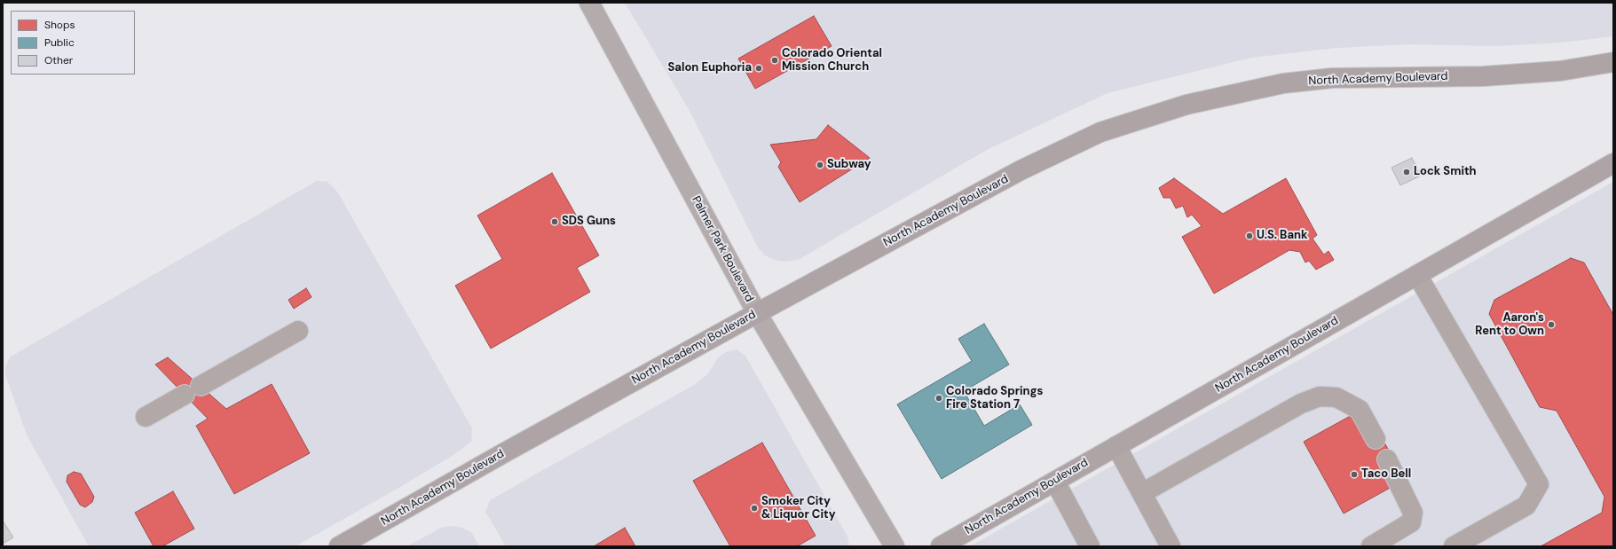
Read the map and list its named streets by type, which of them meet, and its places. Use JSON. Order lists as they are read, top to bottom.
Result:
{
  "streets": {
    "highway": ["North Academy Boulevard"],
    "main road": ["Palmer Park Boulevard"]
  },
  "crossings": [
    ["North Academy Boulevard", "Palmer Park Boulevard"]
  ],
  "places": [
    "Colorado Oriental Mission Church",
    "Salon Euphoria",
    "Subway",
    "Lock Smith",
    "SDS Guns",
    "U.S. Bank",
    "Aaron's Rent to Own",
    "Colorado Springs Fire Station 7",
    "Taco Bell",
    "Smoker City & Liquor City"
  ],
  "legend": ["Shops", "Public", "Other"]
}
